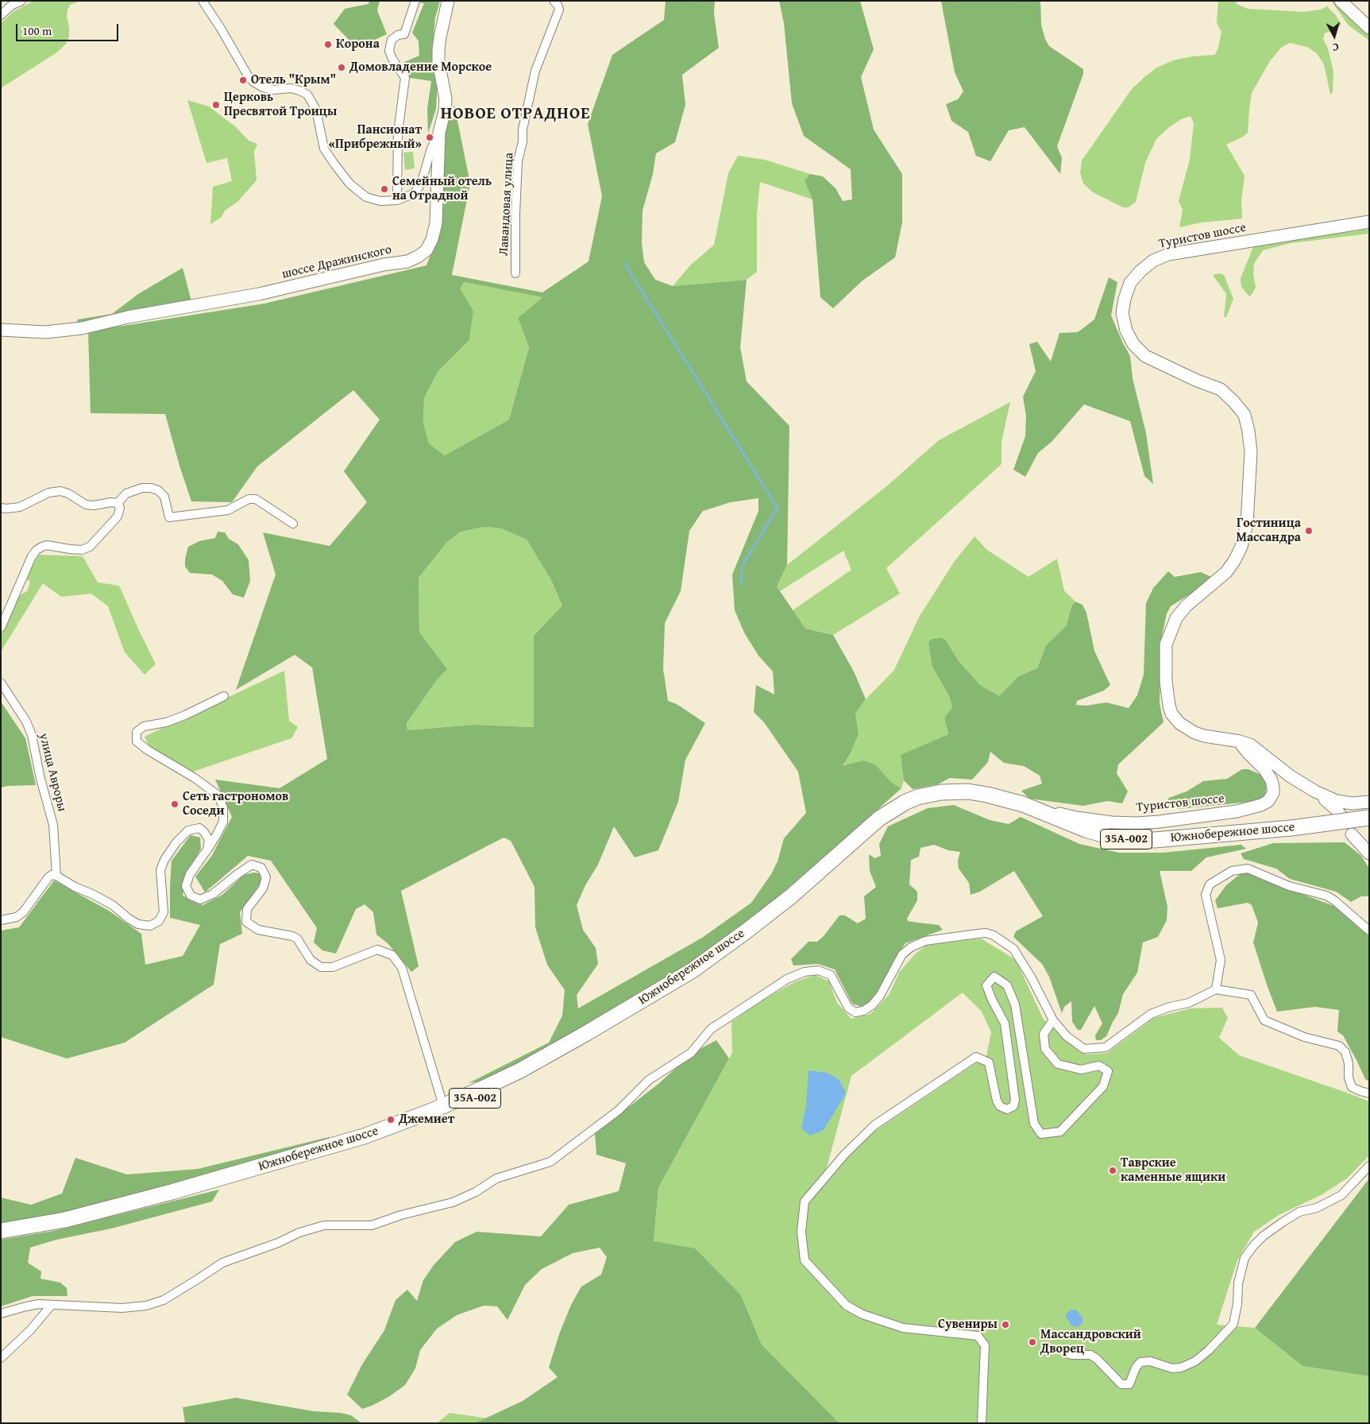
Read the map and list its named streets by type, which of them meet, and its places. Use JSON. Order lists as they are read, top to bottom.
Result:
{
  "streets": {
    "highway": ["Южнобережное шоссе", "35А-002"],
    "main road": ["Туристов шоссе", "шоссе Дражинского"],
    "street": ["Лавандовая улица", "улица Авроры"]
  },
  "crossings": [
    ["Туристов шоссе", "Южнобережное шоссе"]
  ],
  "districts": ["НОВОЕ ОТРАДНОЕ"],
  "places": [
    "Корона",
    "Домовладение Морское",
    "Отель \"Крым\"",
    "Церковь Пресвятой Троицы",
    "Пансионат «Прибрежный»",
    "Семейный отель на Отрадной",
    "Гостиница Массандра",
    "Сеть гастрономов Соседи",
    "Джемиет",
    "Таврские каменные ящики",
    "Сувениры",
    "Массандровский Дворец"
  ],
  "scale_bar": "100 m",
  "north": "bottom"
}
